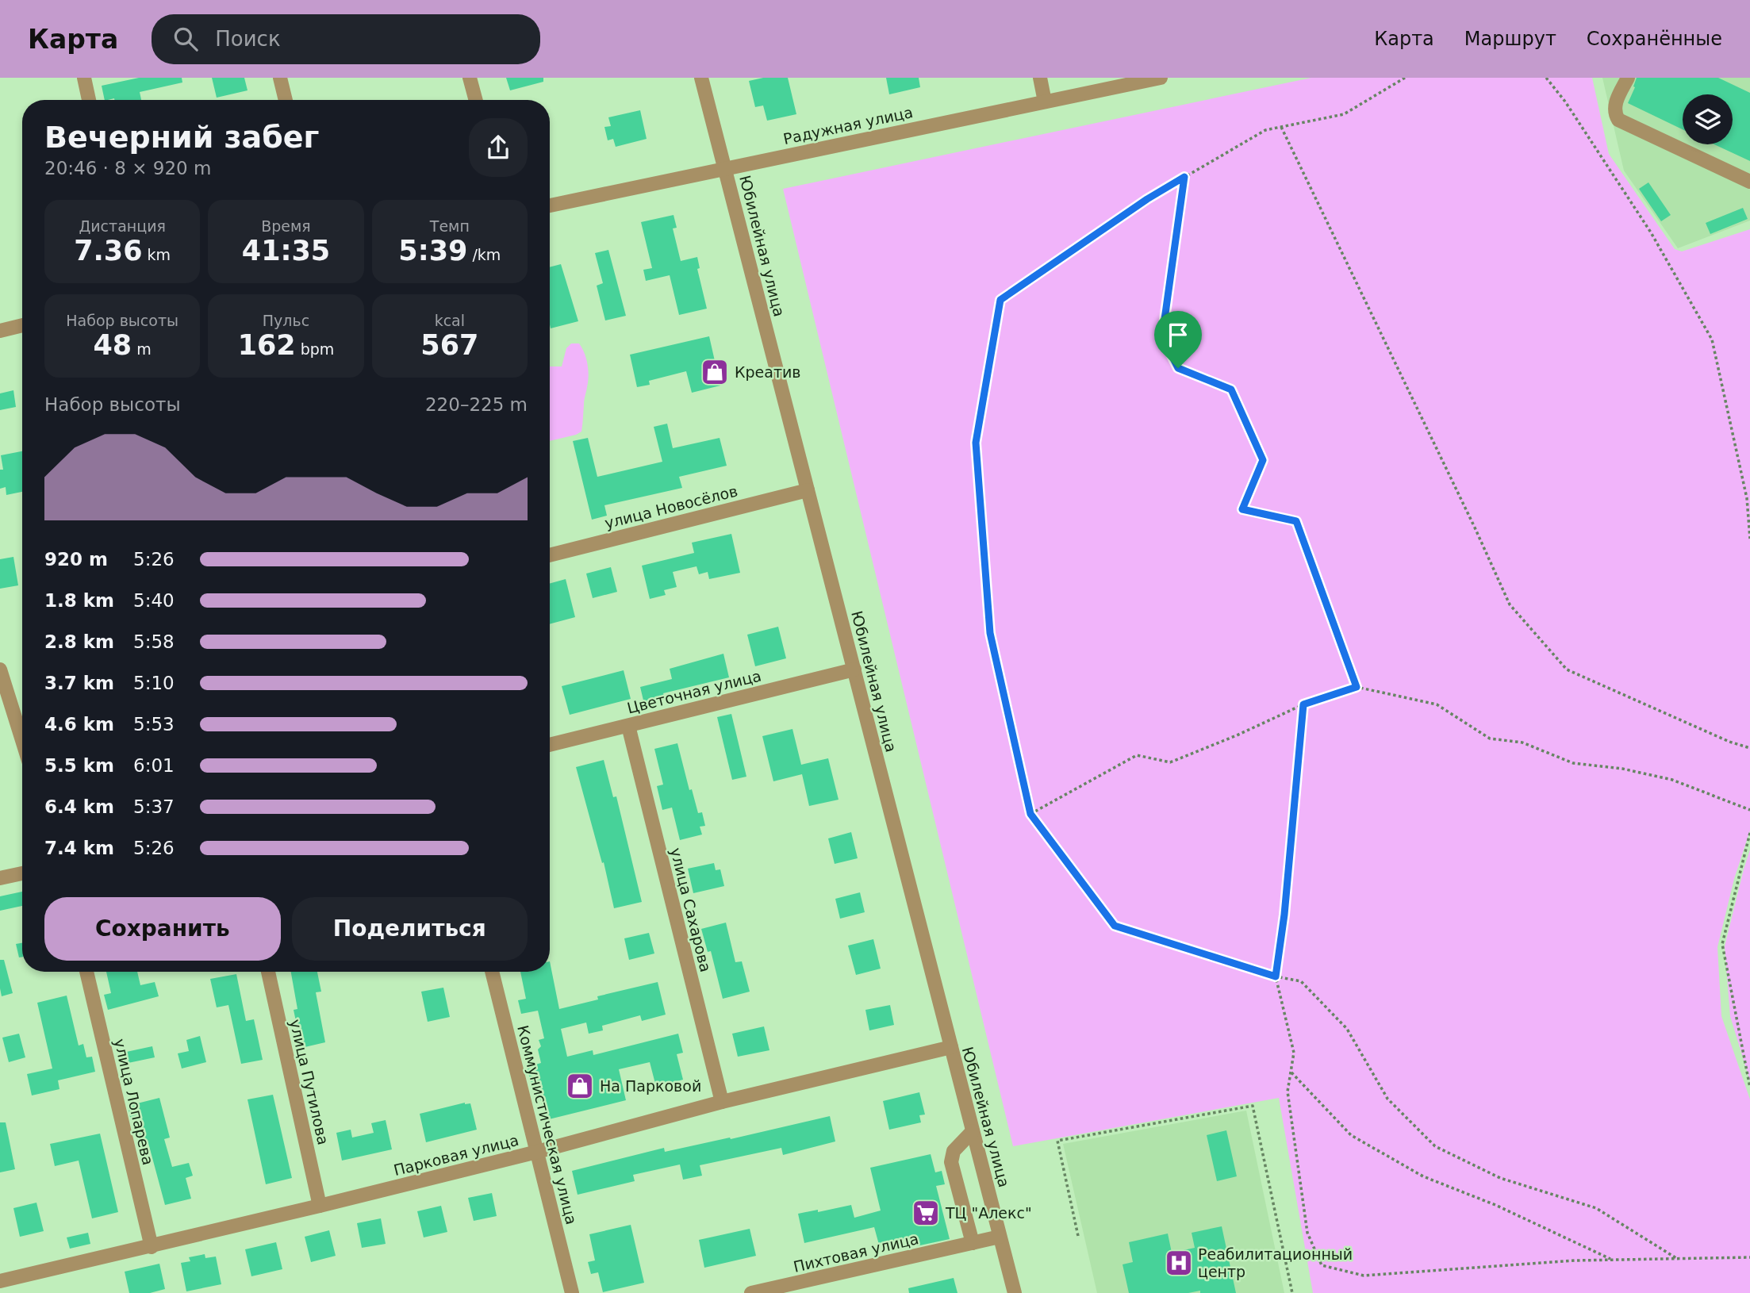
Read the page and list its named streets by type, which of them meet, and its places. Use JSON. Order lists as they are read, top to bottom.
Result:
{
  "streets": {
    "street": [
      "Радужная улица",
      "Юбилейная улица",
      "улица Новосёлов",
      "Цветочная улица",
      "улица Сахарова",
      "улица Путилова",
      "улица Лопарева",
      "Коммунистическая улица",
      "Парковая улица",
      "Пихтовая улица"
    ]
  },
  "crossings": [
    ["Радужная улица", "Юбилейная улица"],
    ["Юбилейная улица", "улица Новосёлов"],
    ["Юбилейная улица", "Цветочная улица"],
    ["Юбилейная улица", "Парковая улица"],
    ["Юбилейная улица", "Пихтовая улица"],
    ["Цветочная улица", "улица Сахарова"],
    ["улица Сахарова", "Парковая улица"],
    ["улица Путилова", "Парковая улица"],
    ["улица Лопарева", "Парковая улица"],
    ["Коммунистическая улица", "Парковая улица"]
  ],
  "places": {
    "shop": ["Креатив", "На Парковой"],
    "supermarket": ["ТЦ \"Алекс\""],
    "hospital": ["Реабилитационный центр"]
  },
  "page": {
    "header": "Карта",
    "search": "Поиск",
    "nav": ["Карта", "Маршрут", "Сохранённые"],
    "heading": ["Вечерний забег", "20:46 · 8 × 920 m"],
    "stats": [
      ["Дистанция", "7.36 km"],
      ["Время", "41:35"],
      ["Темп", "5:39 /km"],
      ["Набор высоты", "48 m"],
      ["Пульс", "162 bpm"],
      ["kcal", "567"]
    ],
    "chart": ["Набор высоты", "220–225 m"],
    "list": [
      {
        "name": "920 m",
        "note": "5:26"
      },
      {
        "name": "1.8 km",
        "note": "5:40"
      },
      {
        "name": "2.8 km",
        "note": "5:58"
      },
      {
        "name": "3.7 km",
        "note": "5:10"
      },
      {
        "name": "4.6 km",
        "note": "5:53"
      },
      {
        "name": "5.5 km",
        "note": "6:01"
      },
      {
        "name": "6.4 km",
        "note": "5:37"
      },
      {
        "name": "7.4 km",
        "note": "5:26"
      }
    ],
    "buttons": ["Сохранить", "Поделиться"]
  }
}
